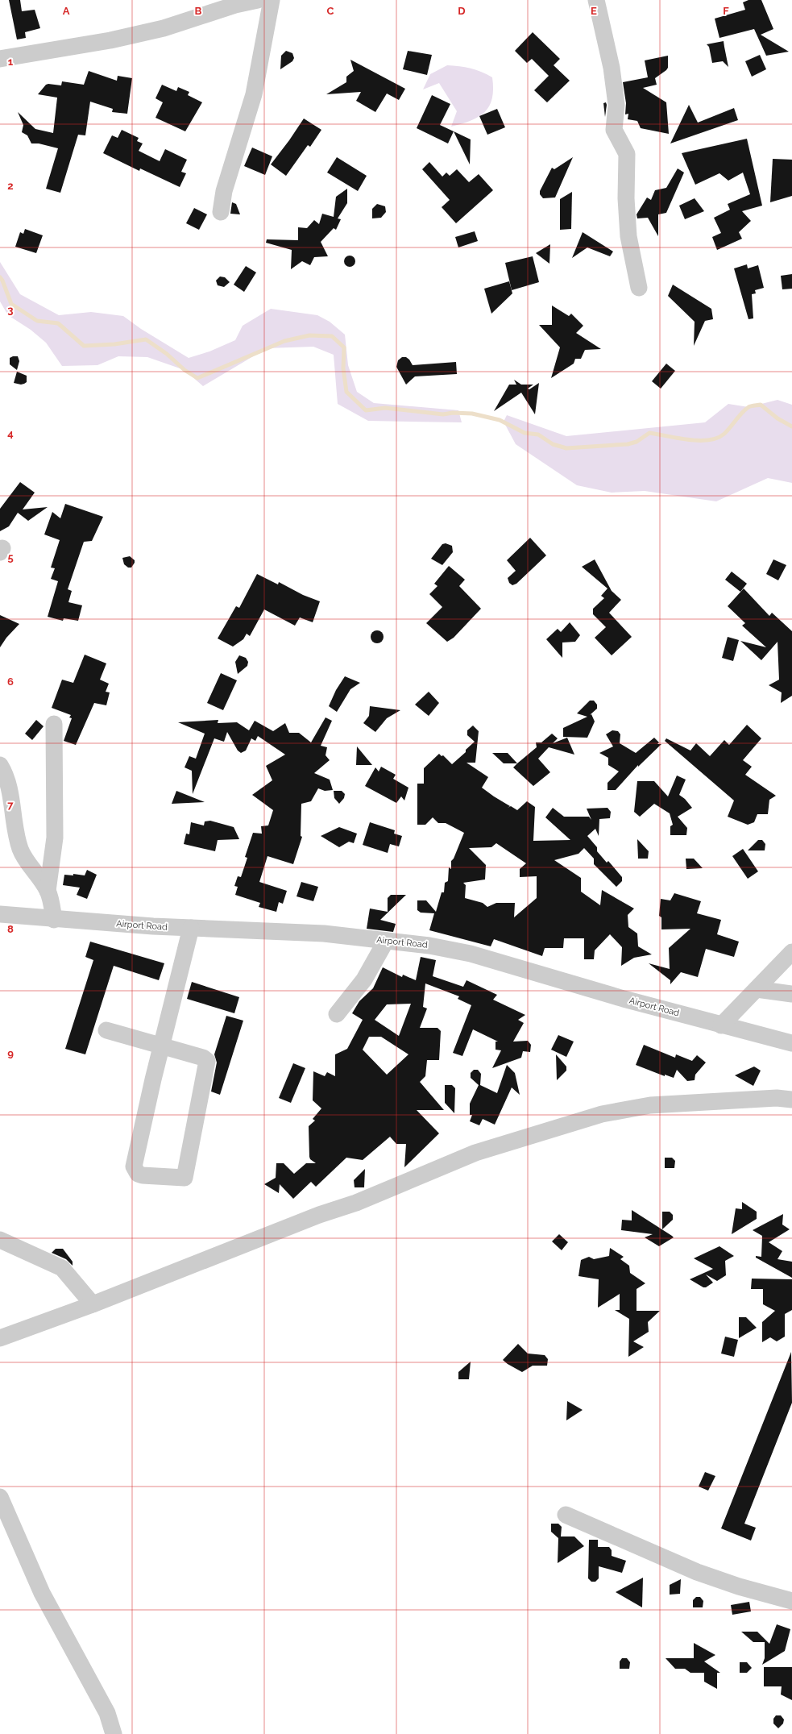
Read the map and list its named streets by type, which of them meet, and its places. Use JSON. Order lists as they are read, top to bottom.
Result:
{
  "streets": {
    "street": ["Airport Road"]
  },
  "grid": {
    "columns": [
      "A",
      "B",
      "C",
      "D",
      "E",
      "F"
    ],
    "rows": [
      "1",
      "2",
      "3",
      "4",
      "5",
      "6",
      "7",
      "8",
      "9"
    ]
  }
}
